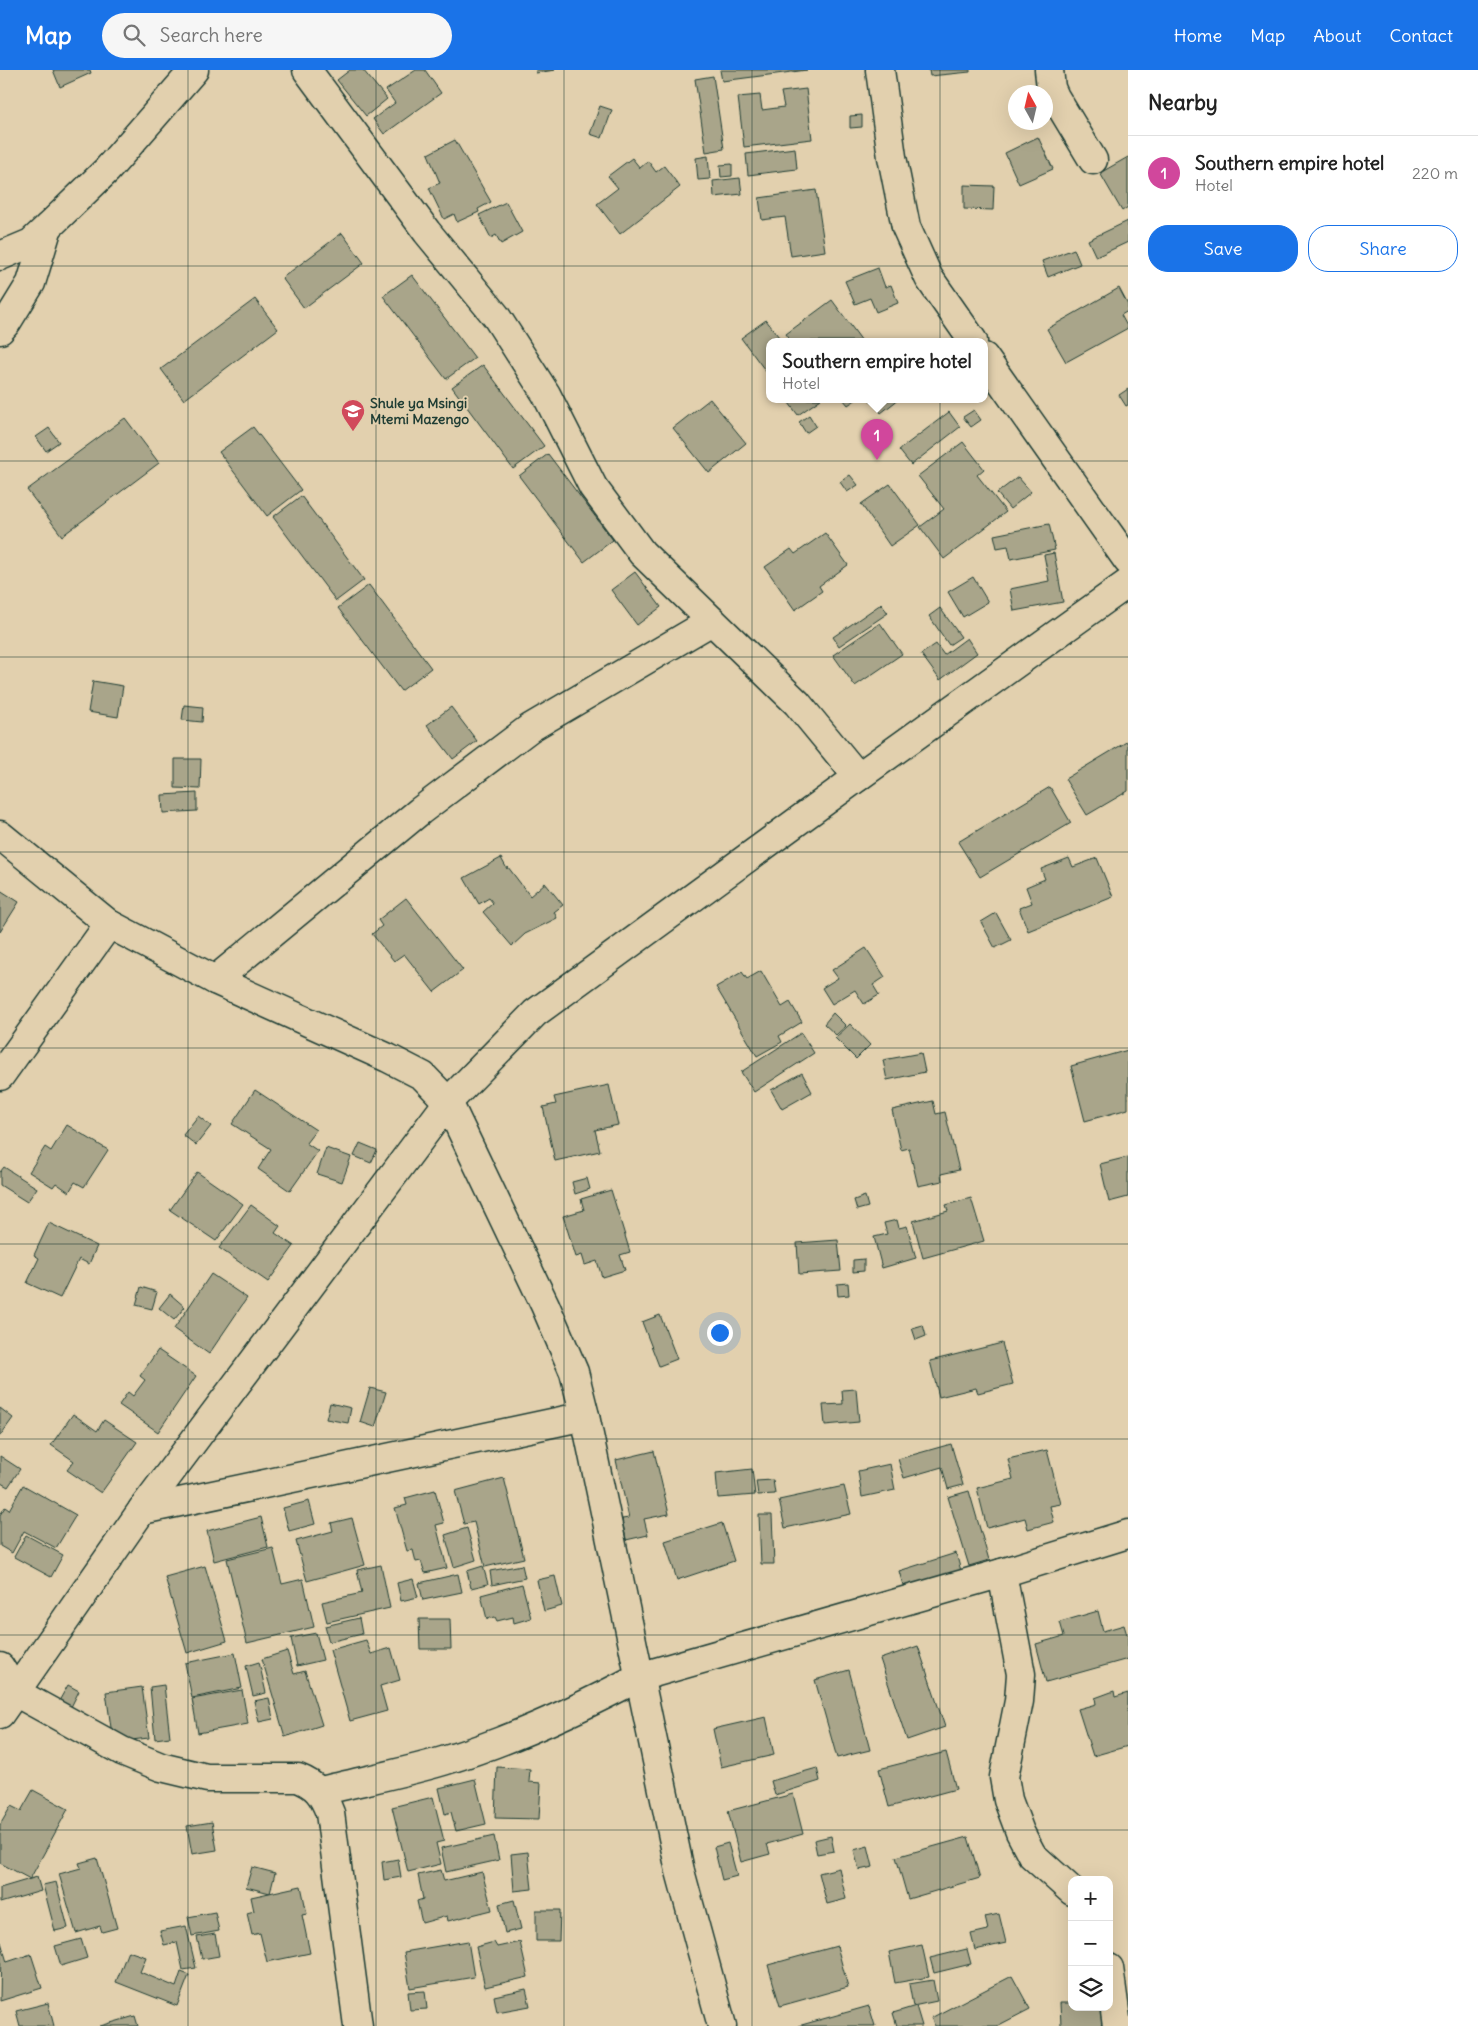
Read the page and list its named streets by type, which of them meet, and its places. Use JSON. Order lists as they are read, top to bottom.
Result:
{
  "places": {
    "school or university": ["Shule ya Msingi Mtemi Mazengo"]
  },
  "north": "top",
  "page": {
    "header": "Map",
    "search": "Search here",
    "nav": [
      "Home",
      "Map",
      "About",
      "Contact"
    ],
    "heading": "Nearby",
    "list": [
      {
        "mark": "1",
        "name": "Southern empire hotel",
        "note": "Hotel",
        "value": "220 m"
      }
    ],
    "buttons": ["Save", "Share"],
    "popup": ["Southern empire hotel", "Hotel"],
    "pins": "1",
    "map_buttons": ["+", "−"]
  }
}
